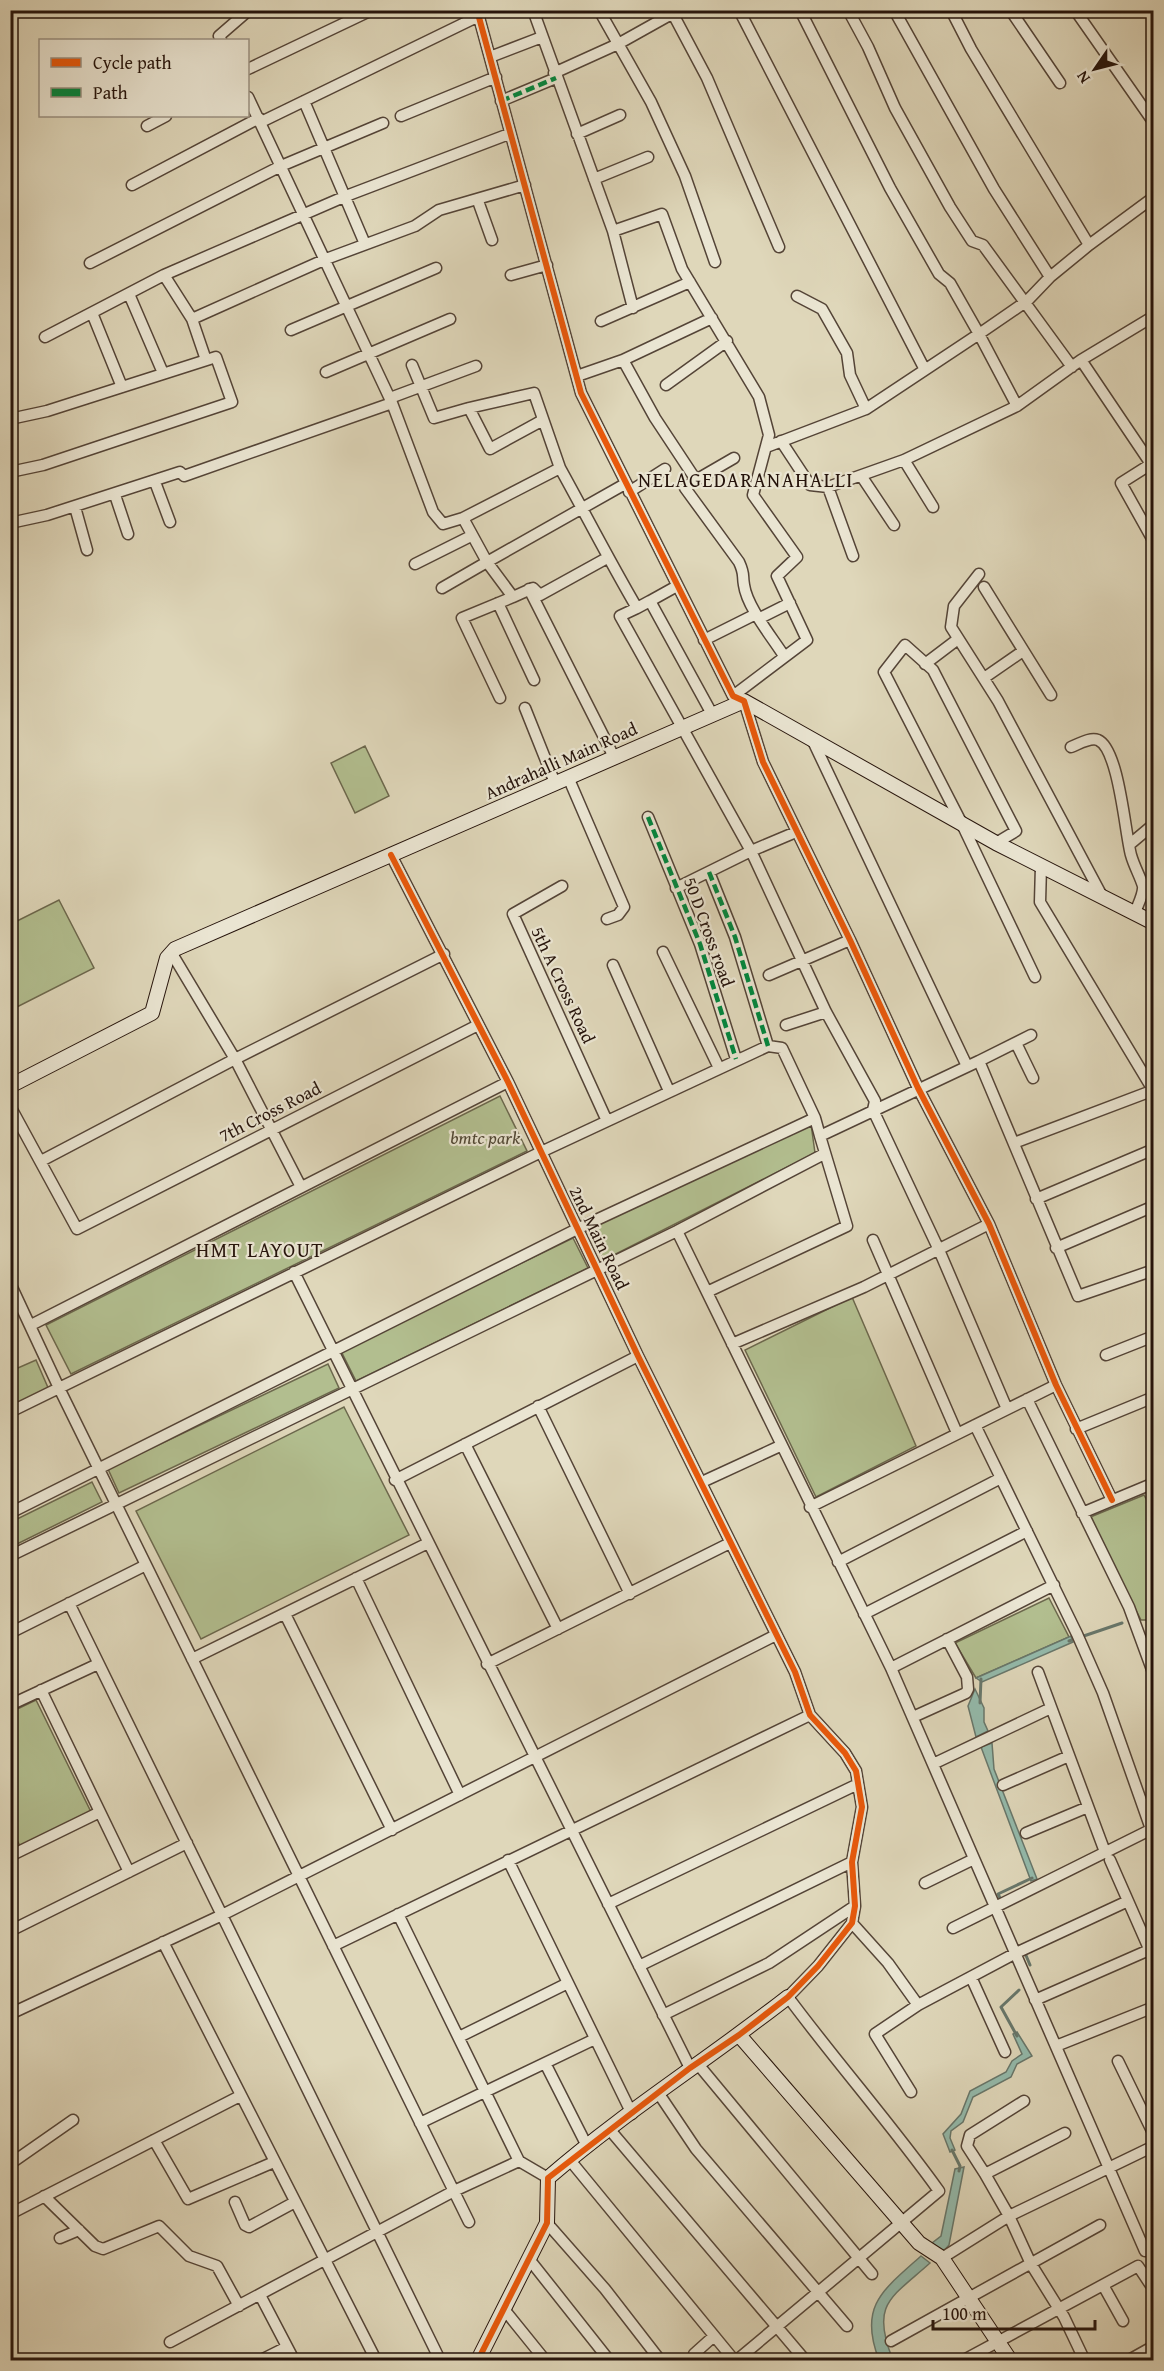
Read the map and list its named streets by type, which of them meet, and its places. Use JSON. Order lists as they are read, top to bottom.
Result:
{
  "streets": {
    "main road": ["Andrahalli Main Road"],
    "street": [
      "50 D Cross road",
      "5th A Cross Road",
      "7th Cross Road",
      "2nd Main Road"
    ]
  },
  "crossings": [
    ["Andrahalli Main Road", "2nd Main Road"],
    ["7th Cross Road", "2nd Main Road"]
  ],
  "districts": ["NELAGEDARANAHALLI", "HMT LAYOUT"],
  "parks": ["bmtc park"],
  "legend": ["Cycle path", "Path"],
  "scale_bar": "100 m",
  "north": "bottom left"
}
